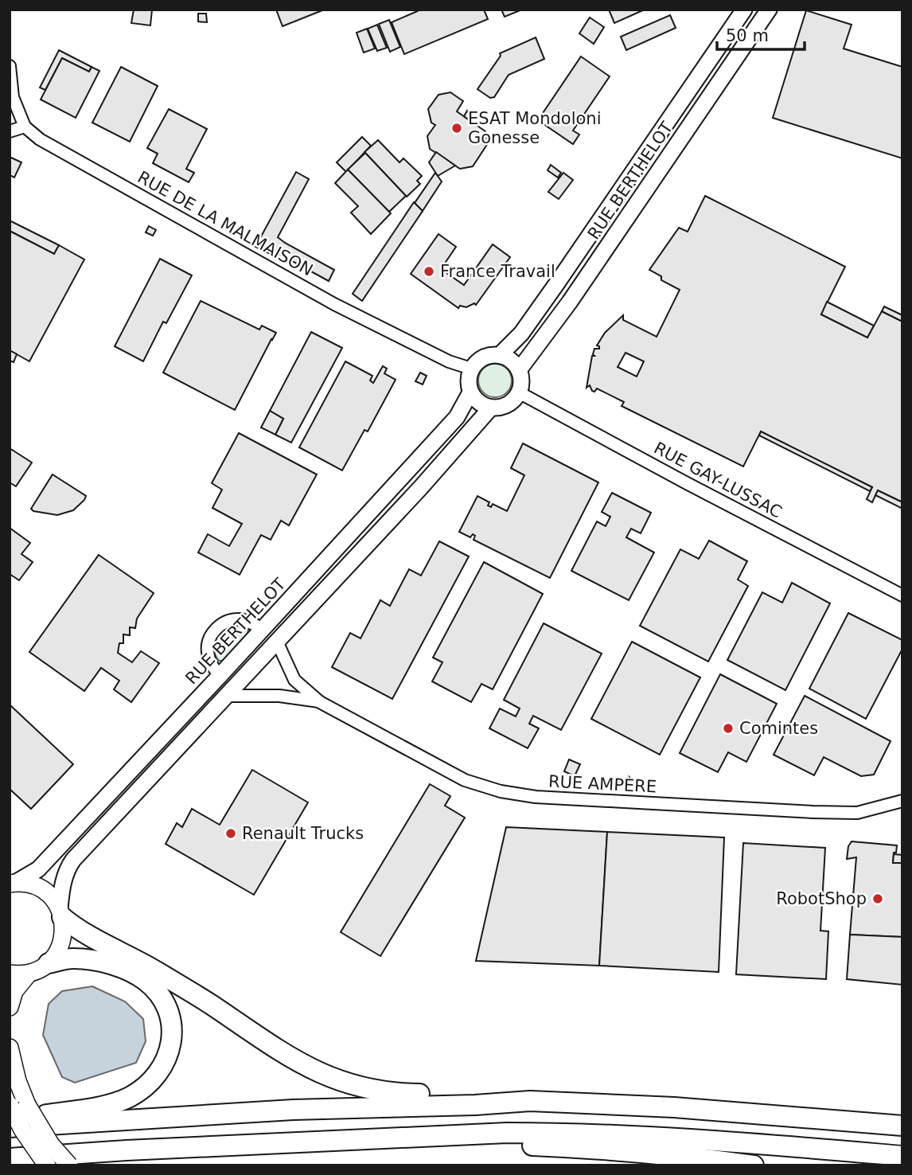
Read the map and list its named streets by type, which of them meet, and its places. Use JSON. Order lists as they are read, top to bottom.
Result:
{
  "streets": {
    "main road": ["RUE BERTHELOT"],
    "street": ["RUE DE LA MALMAISON", "RUE GAY-LUSSAC", "RUE AMPÈRE"]
  },
  "crossings": [
    ["RUE BERTHELOT", "RUE DE LA MALMAISON"],
    ["RUE BERTHELOT", "RUE GAY-LUSSAC"],
    ["RUE DE LA MALMAISON", "RUE GAY-LUSSAC"]
  ],
  "places": [
    "ESAT Mondoloni Gonesse",
    "France Travail",
    "Comintes",
    "Renault Trucks",
    "RobotShop"
  ],
  "scale_bar": "50 m"
}
